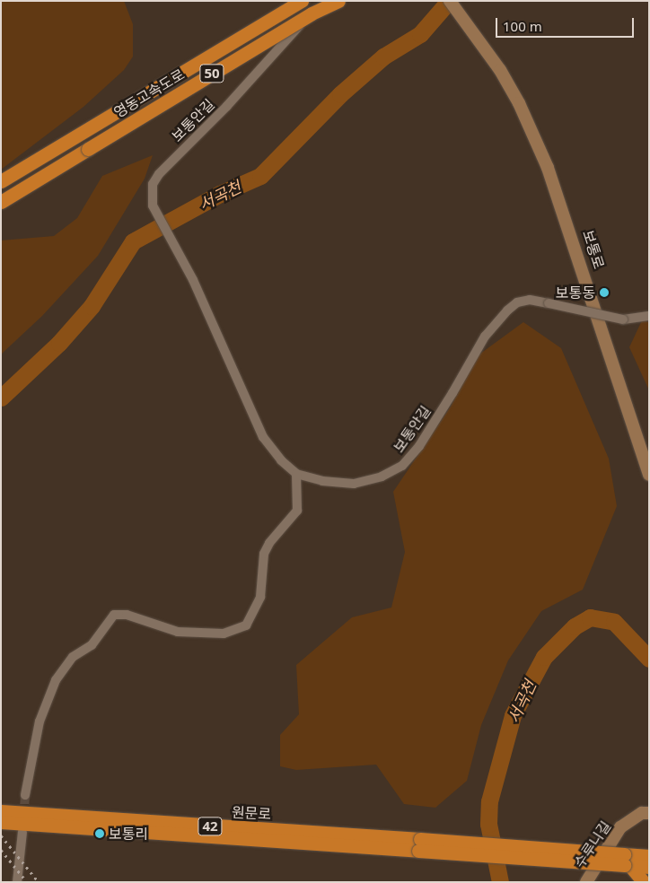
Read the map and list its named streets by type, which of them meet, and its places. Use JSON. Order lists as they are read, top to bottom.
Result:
{
  "streets": {
    "highway": [
      "50",
      "영동고속도로",
      "원문로",
      "42"
    ],
    "street": ["보통안길", "보통로", "수루니길"]
  },
  "crossings": [
    ["원문로", "42"]
  ],
  "water": ["서곡천"],
  "places": ["보통동", "보통리"],
  "scale_bar": "100 m"
}
